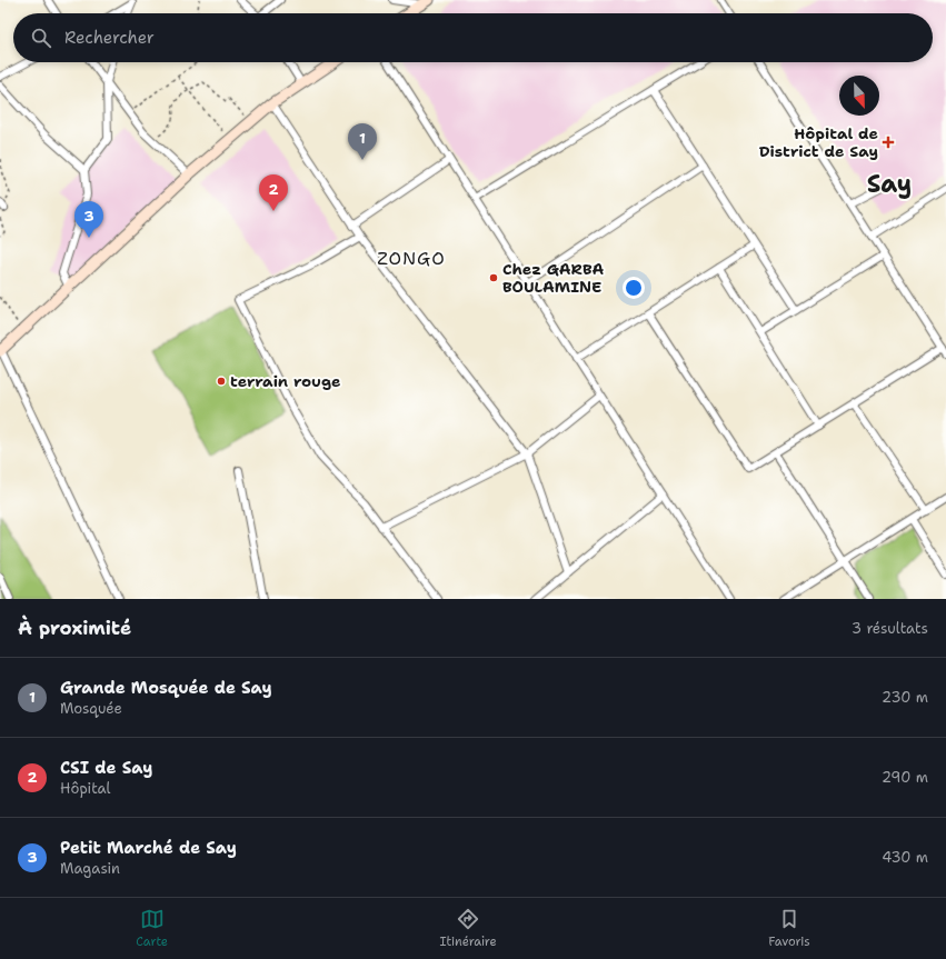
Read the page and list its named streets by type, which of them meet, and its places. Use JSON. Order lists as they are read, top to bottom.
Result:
{
  "districts": ["Say", "ZONGO"],
  "places": {
    "health": ["Hôpital de District de Say"],
    "other": ["Chez GARBA BOULAMINE", "terrain rouge"]
  },
  "north": "bottom",
  "page": {
    "search": "Rechercher",
    "pins": ["1", "2", "3"],
    "heading": ["À proximité", "3 résultats"],
    "list": [
      {
        "mark": "1",
        "name": "Grande Mosquée de Say",
        "note": "Mosquée",
        "value": "230 m"
      },
      {
        "mark": "2",
        "name": "CSI de Say",
        "note": "Hôpital",
        "value": "290 m"
      },
      {
        "mark": "3",
        "name": "Petit Marché de Say",
        "note": "Magasin",
        "value": "430 m"
      }
    ],
    "nav": ["Carte", "Itinéraire", "Favoris"]
  }
}
